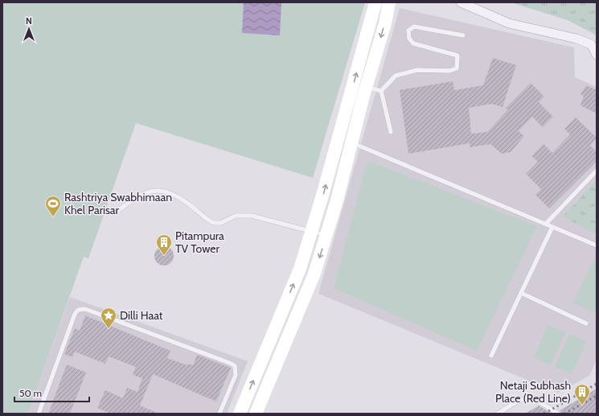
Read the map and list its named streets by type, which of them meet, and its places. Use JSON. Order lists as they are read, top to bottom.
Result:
{
  "places": {
    "sports": ["Rashtriya Swabhimaan Khel Parisar"],
    "building": ["Pitampura TV Tower", "Netaji Subhash Place (Red Line)"],
    "place": ["Dilli Haat"]
  },
  "scale_bar": "50 m",
  "north": "top"
}
